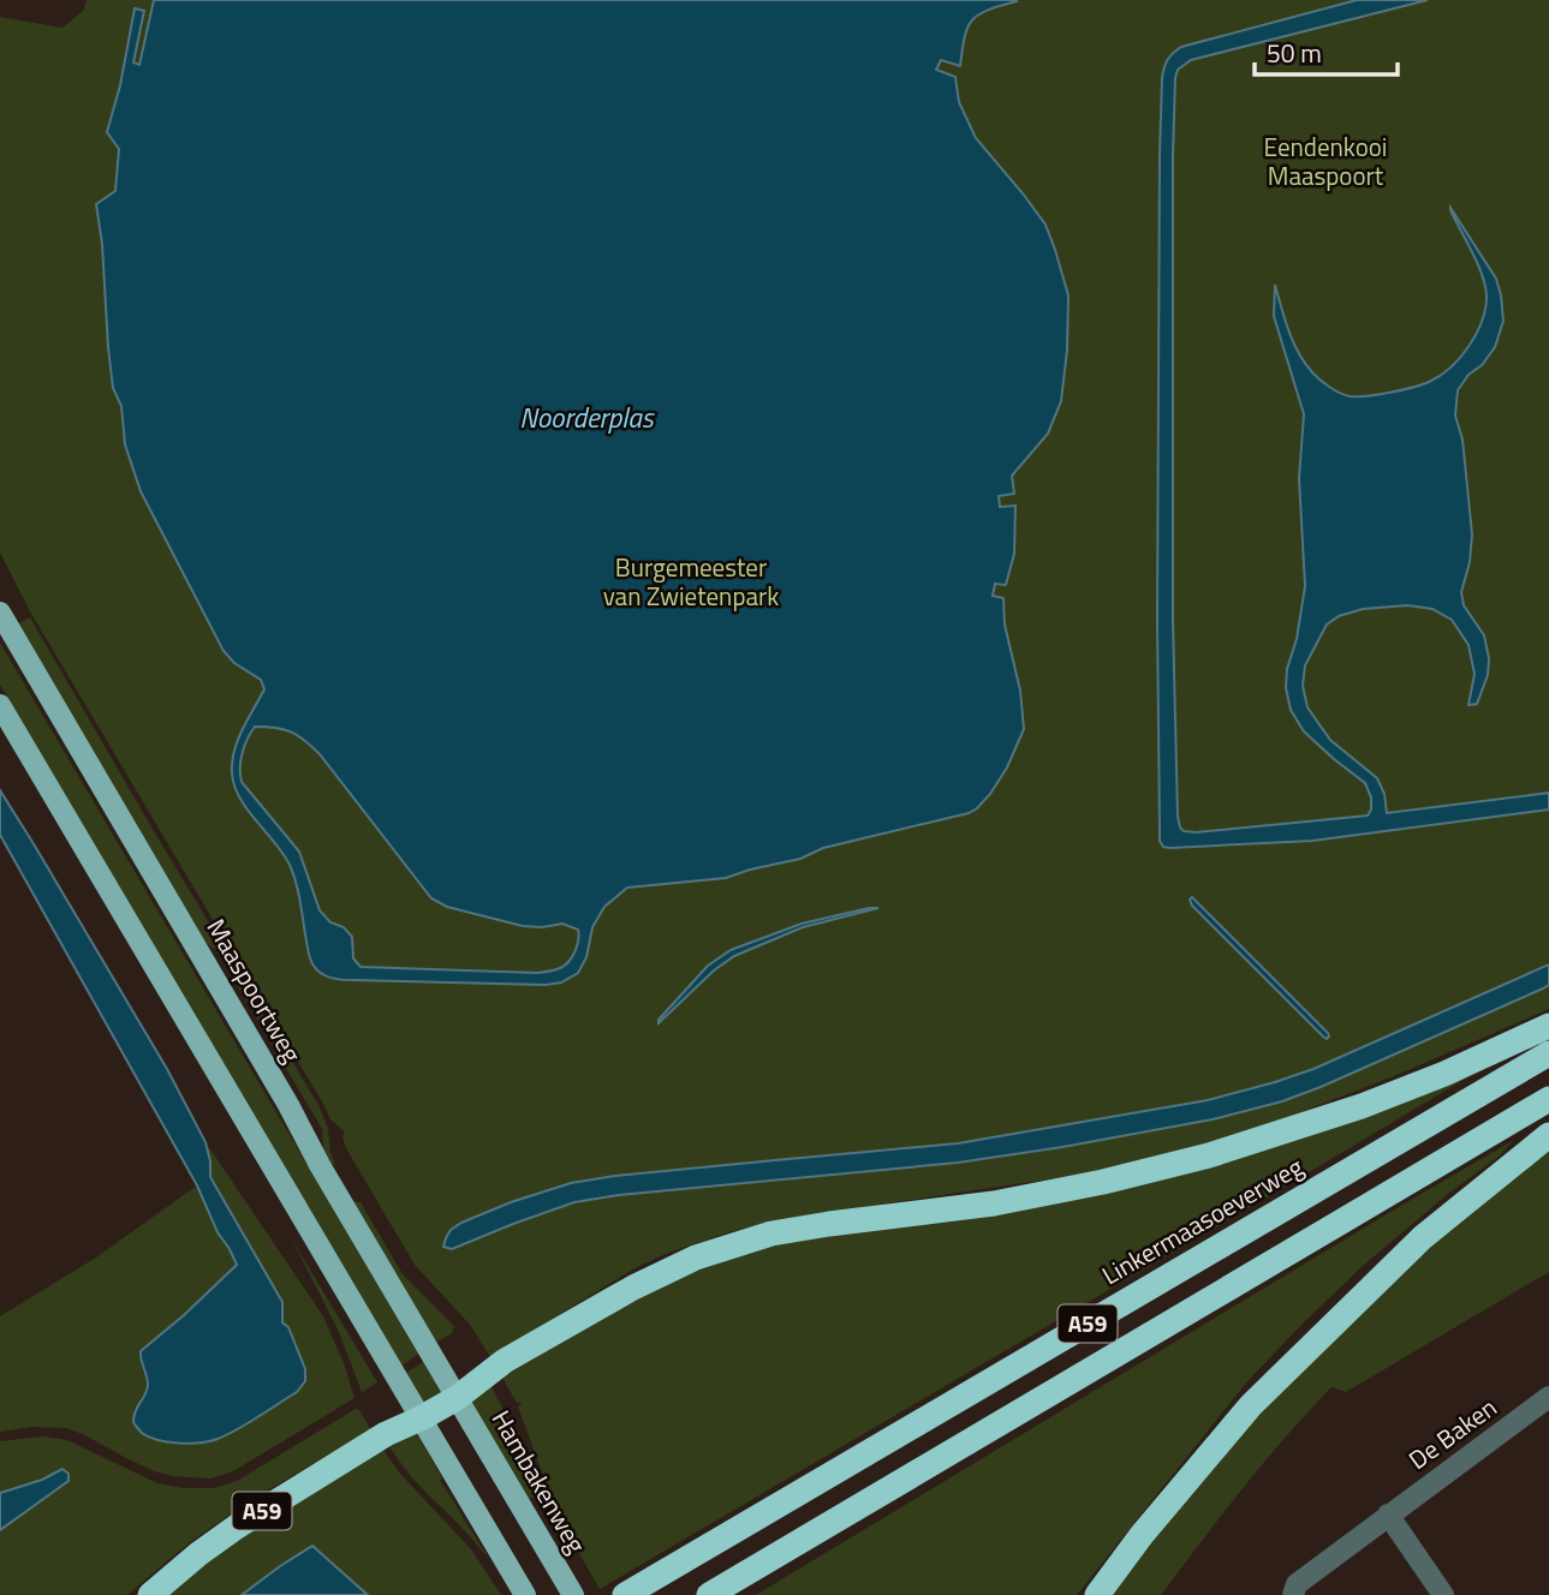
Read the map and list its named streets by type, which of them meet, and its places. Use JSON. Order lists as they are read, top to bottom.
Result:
{
  "streets": {
    "highway": ["Linkermaasoeverweg", "A59"],
    "main road": ["Maaspoortweg", "Hambakenweg"],
    "street": ["De Baken"]
  },
  "crossings": [
    ["Maaspoortweg", "Hambakenweg"]
  ],
  "water": ["Noorderplas"],
  "parks": ["Eendenkooi Maaspoort", "Burgemeester van Zwietenpark"],
  "scale_bar": "50 m"
}
